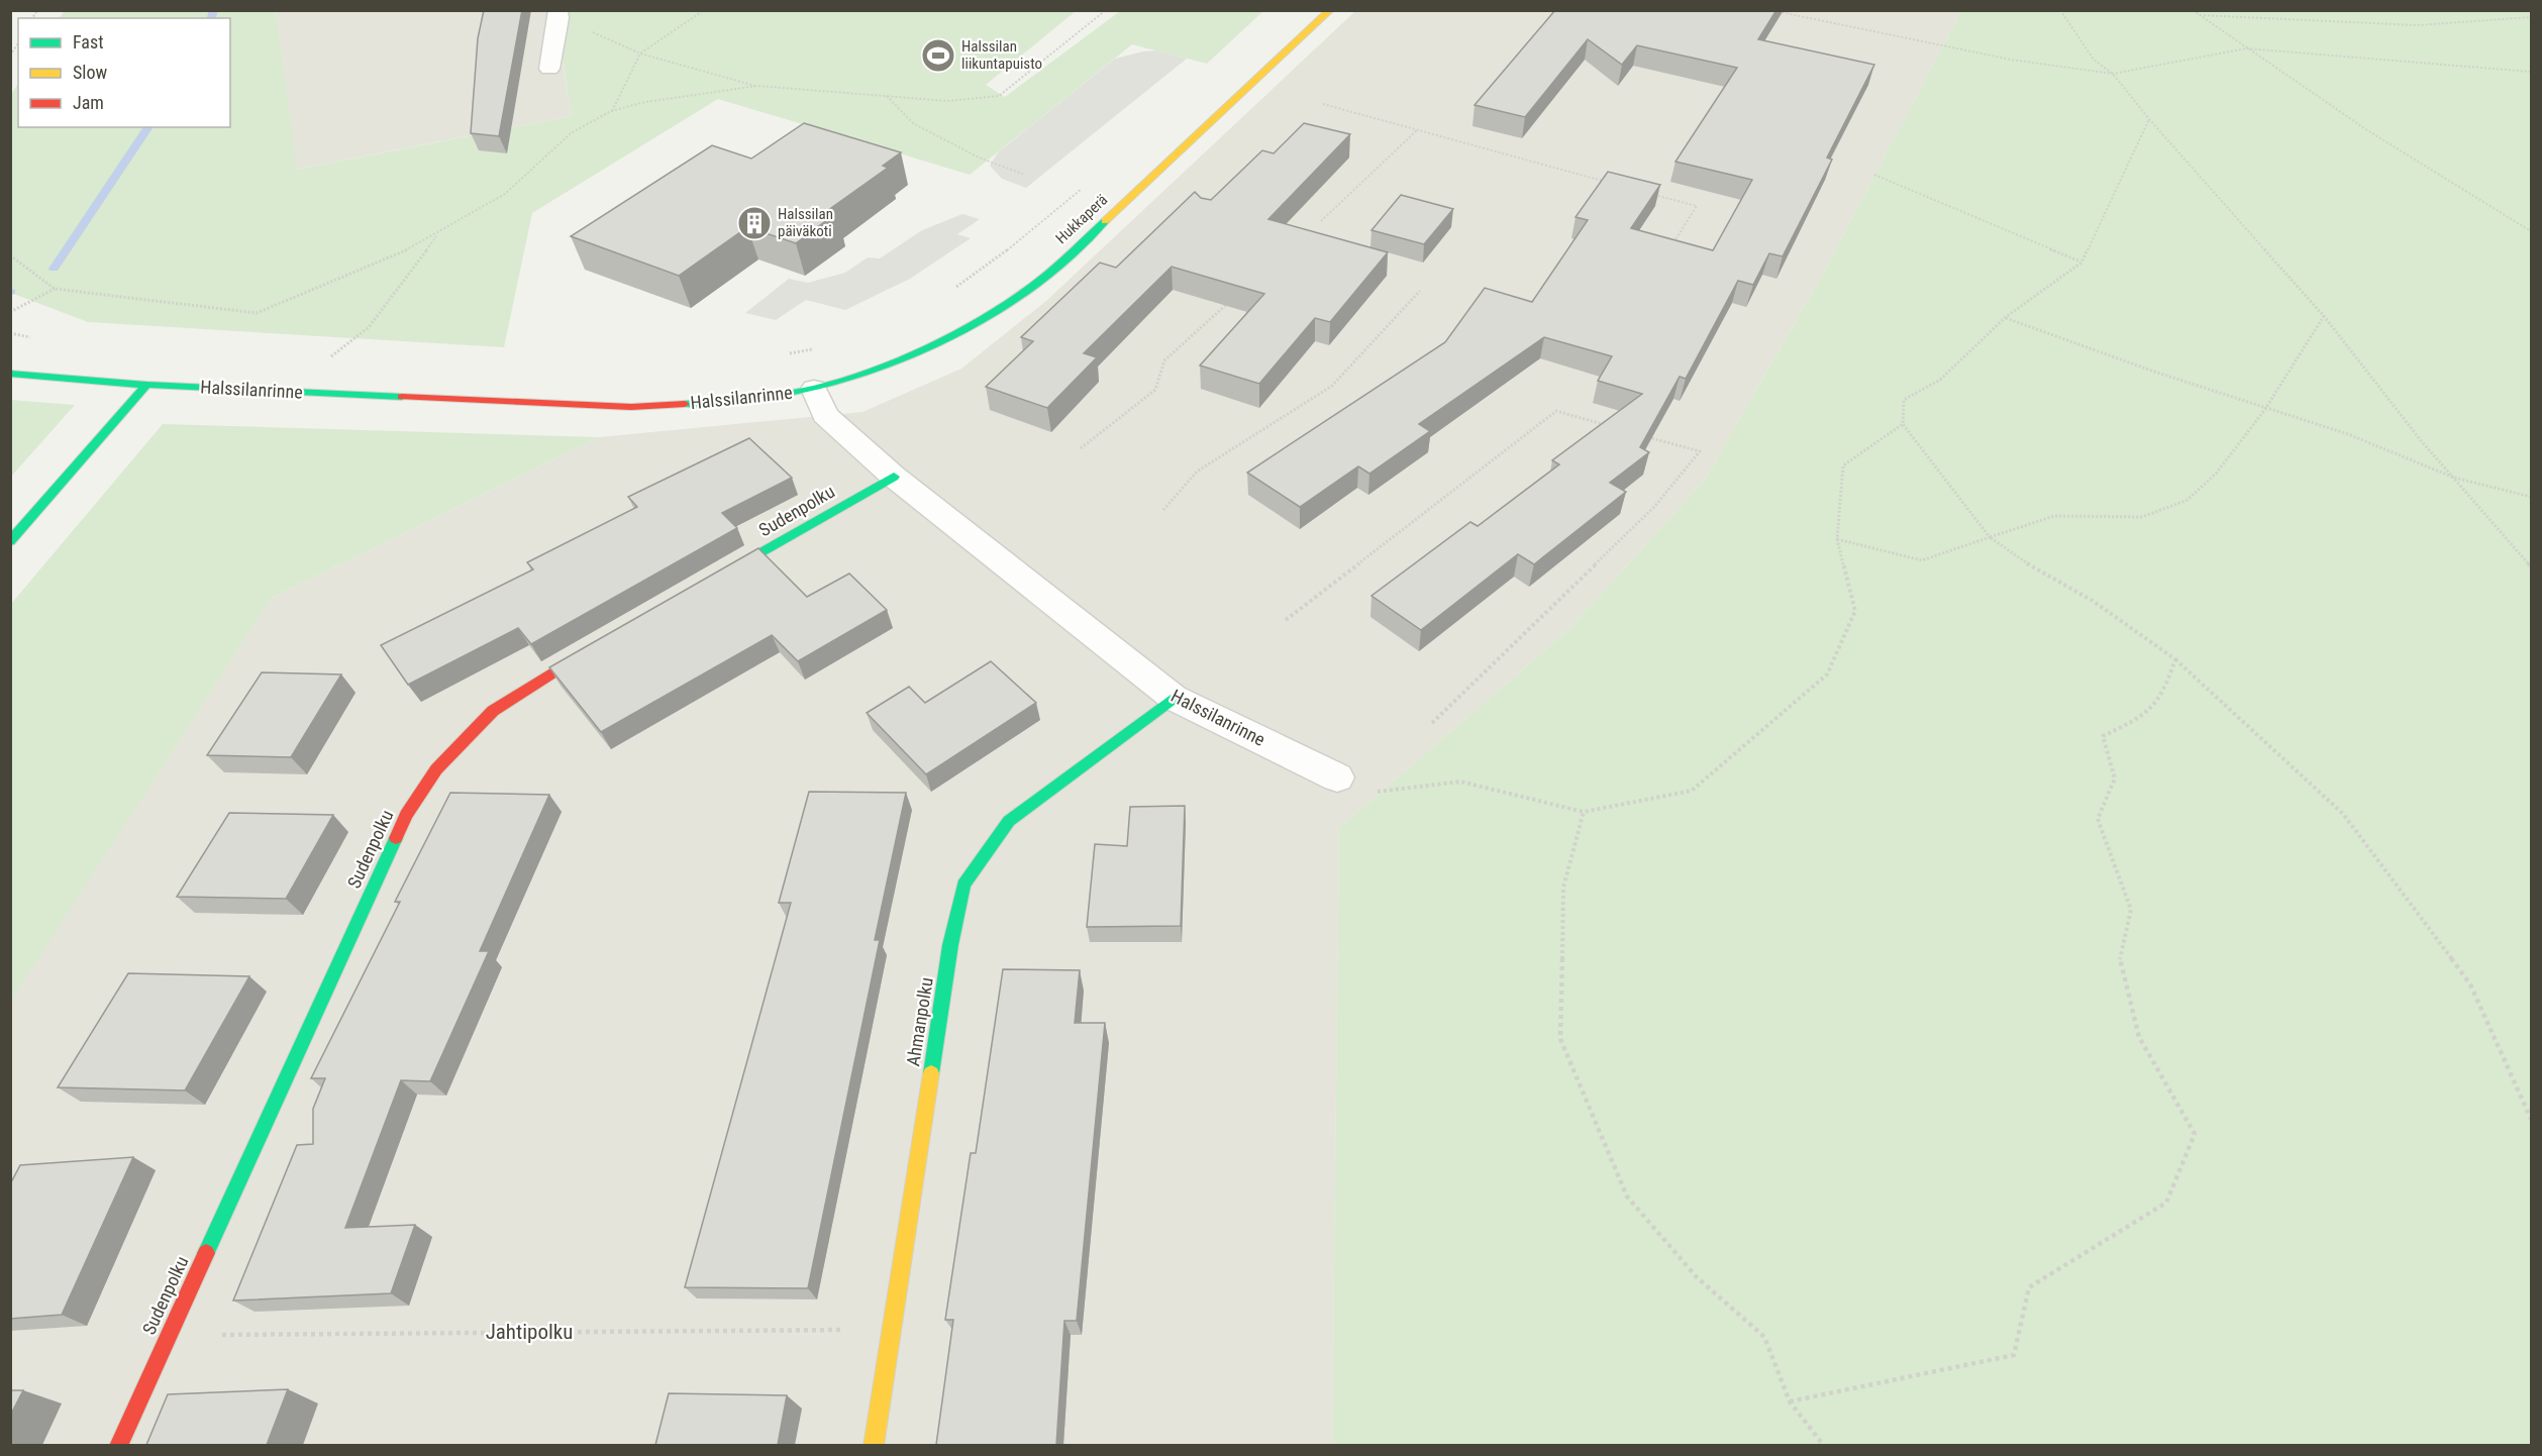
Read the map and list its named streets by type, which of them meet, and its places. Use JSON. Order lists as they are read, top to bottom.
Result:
{
  "streets": {
    "street": [
      "Hukkaperä",
      "Halssilanrinne",
      "Sudenpolku",
      "Ahmanpolku"
    ],
    "path": ["Jahtipolku"]
  },
  "crossings": [
    ["Hukkaperä", "Halssilanrinne"],
    ["Halssilanrinne", "Sudenpolku"],
    ["Halssilanrinne", "Ahmanpolku"],
    ["Sudenpolku", "Jahtipolku"],
    ["Ahmanpolku", "Jahtipolku"]
  ],
  "places": {
    "sports": ["Halssilan liikuntapuisto"],
    "building": ["Halssilan päiväkoti"]
  },
  "legend": ["Fast", "Slow", "Jam"]
}
